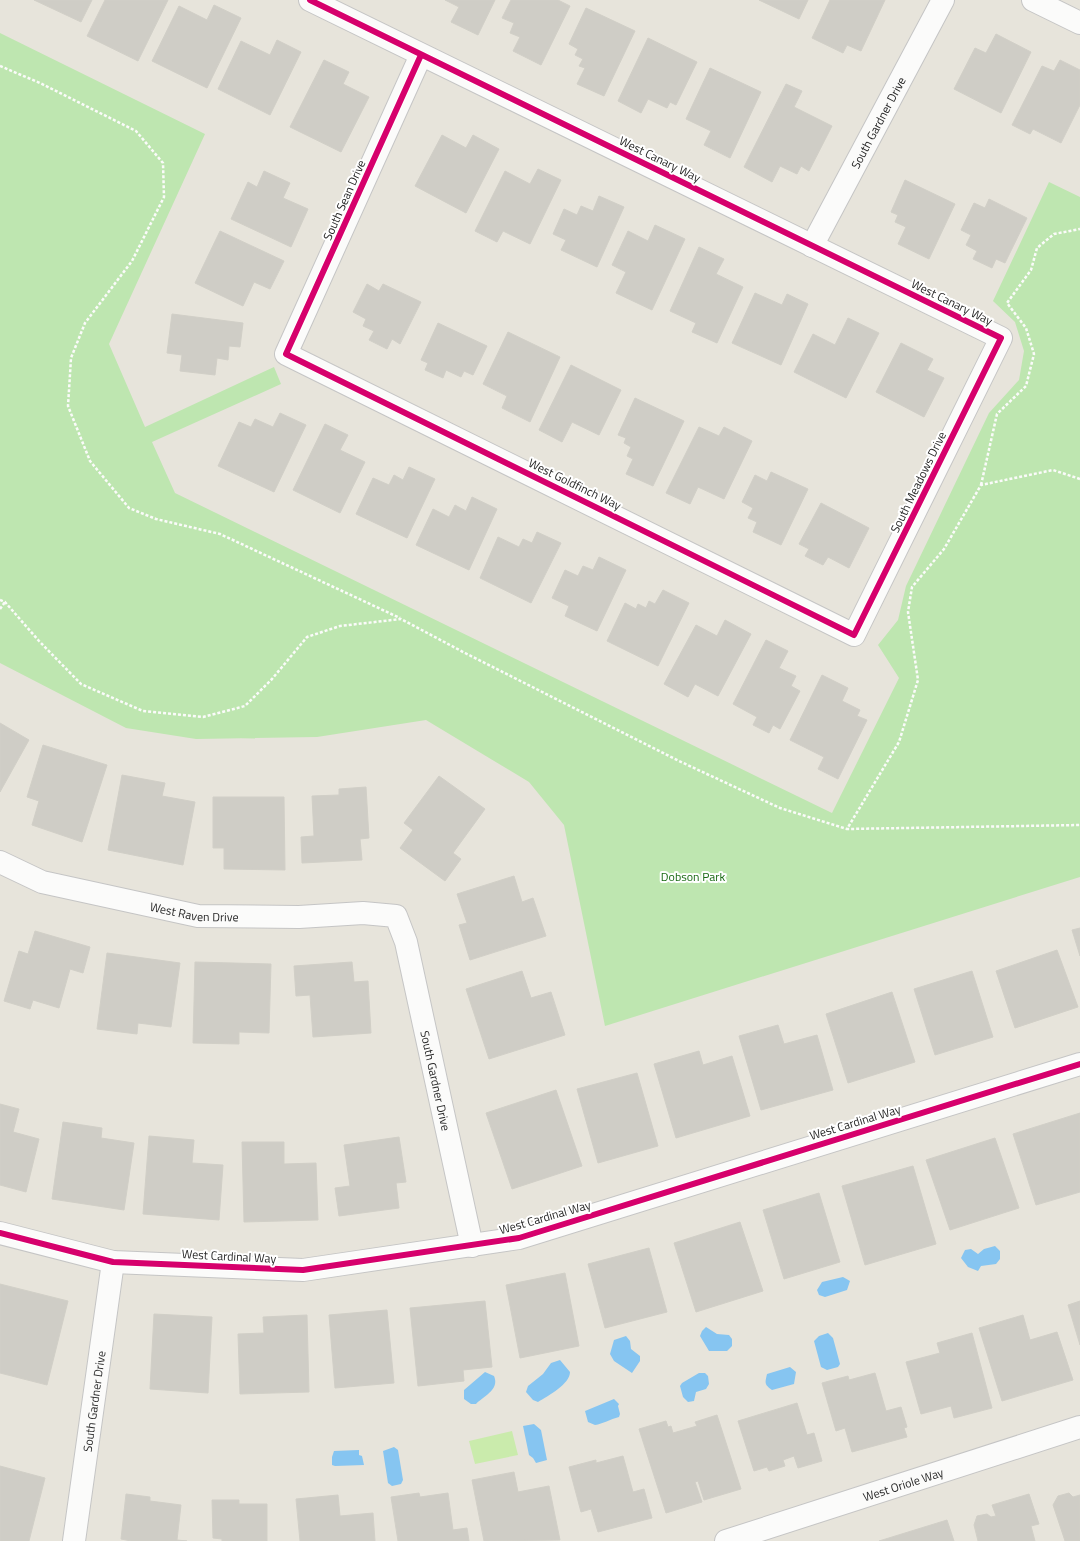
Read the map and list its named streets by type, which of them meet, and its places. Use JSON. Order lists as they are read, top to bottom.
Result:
{
  "streets": {
    "street": [
      "South Gardner Drive",
      "West Canary Way",
      "South Sean Drive",
      "South Meadows Drive",
      "West Goldfinch Way",
      "West Raven Drive",
      "West Cardinal Way",
      "West Oriole Way"
    ]
  },
  "crossings": [
    ["South Gardner Drive", "West Canary Way"],
    ["South Gardner Drive", "West Raven Drive"],
    ["South Gardner Drive", "West Cardinal Way"],
    ["West Canary Way", "South Sean Drive"],
    ["West Canary Way", "South Meadows Drive"],
    ["South Sean Drive", "West Goldfinch Way"],
    ["South Meadows Drive", "West Goldfinch Way"]
  ],
  "parks": ["Dobson Park"]
}
